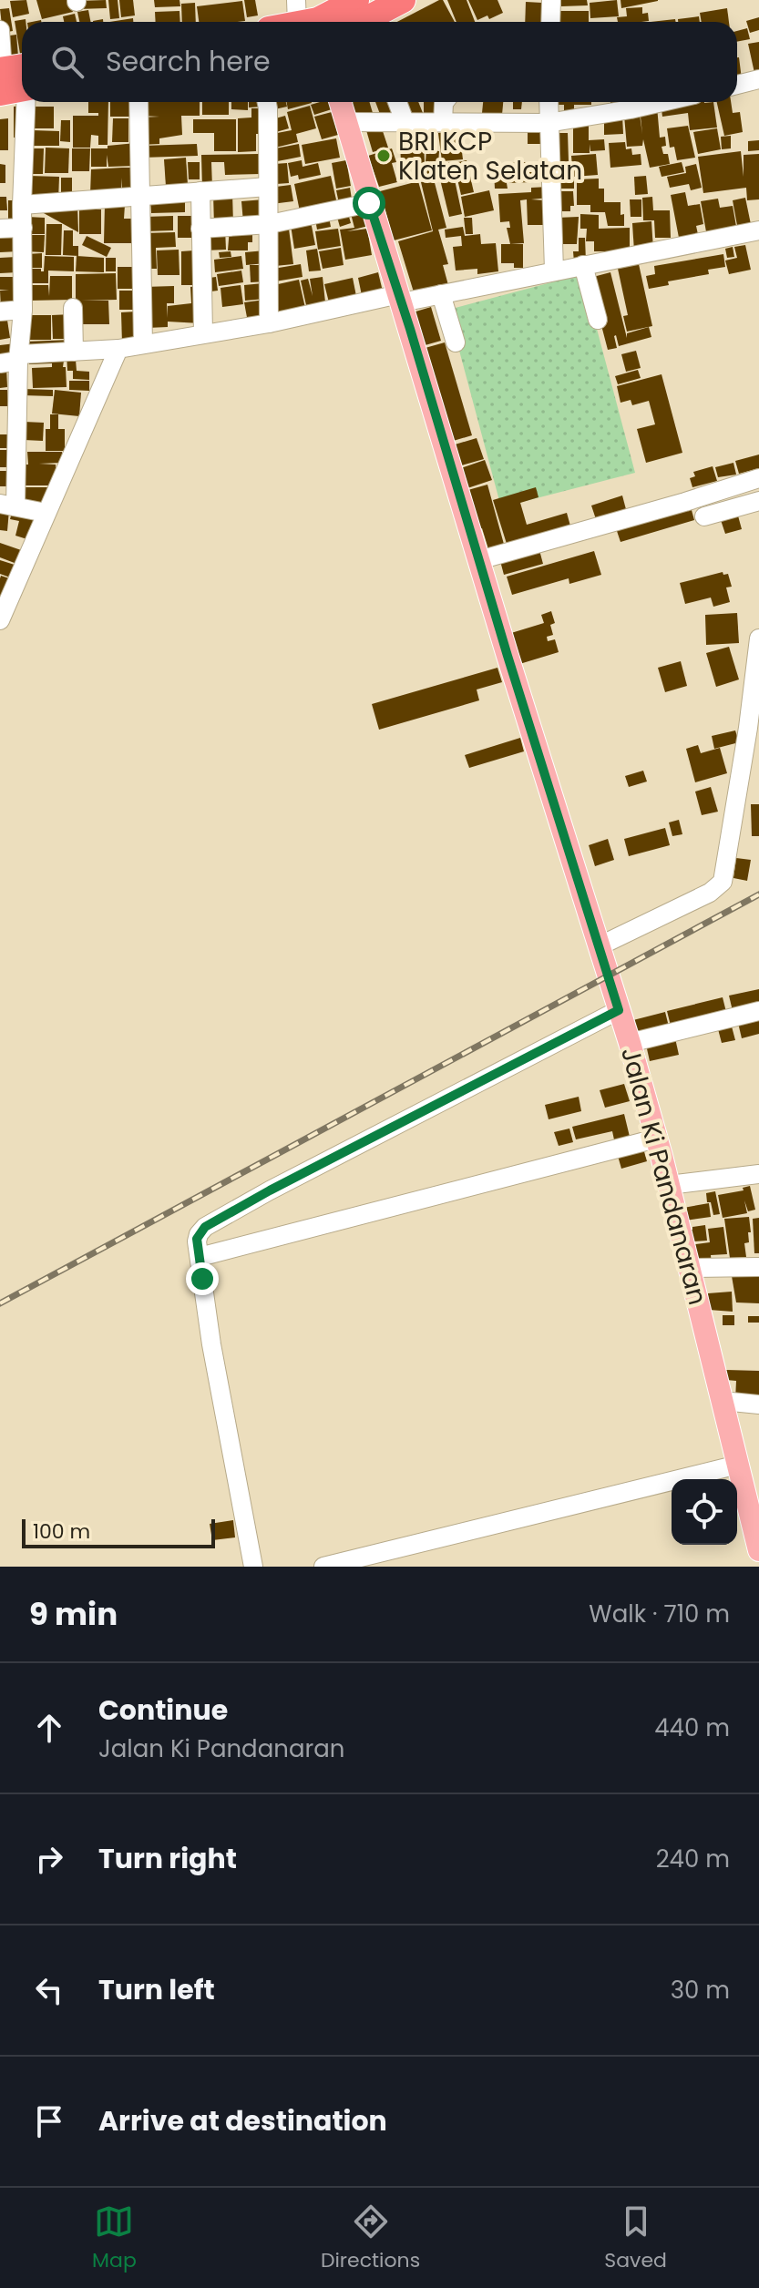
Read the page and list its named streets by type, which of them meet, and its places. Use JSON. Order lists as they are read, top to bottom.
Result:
{
  "streets": {
    "main road": ["Jalan Ki Pandanaran"]
  },
  "places": ["BRI KCP Klaten Selatan"],
  "scale_bar": "100 m",
  "page": {
    "search": "Search here",
    "scale": "100 m",
    "heading": ["9 min", "Walk · 710 m"],
    "list": [
      ["Continue", "Jalan Ki Pandanaran", "440 m"],
      ["Turn right", "240 m"],
      ["Turn left", "30 m"],
      "Arrive at destination"
    ],
    "nav": ["Map", "Directions", "Saved"]
  }
}
